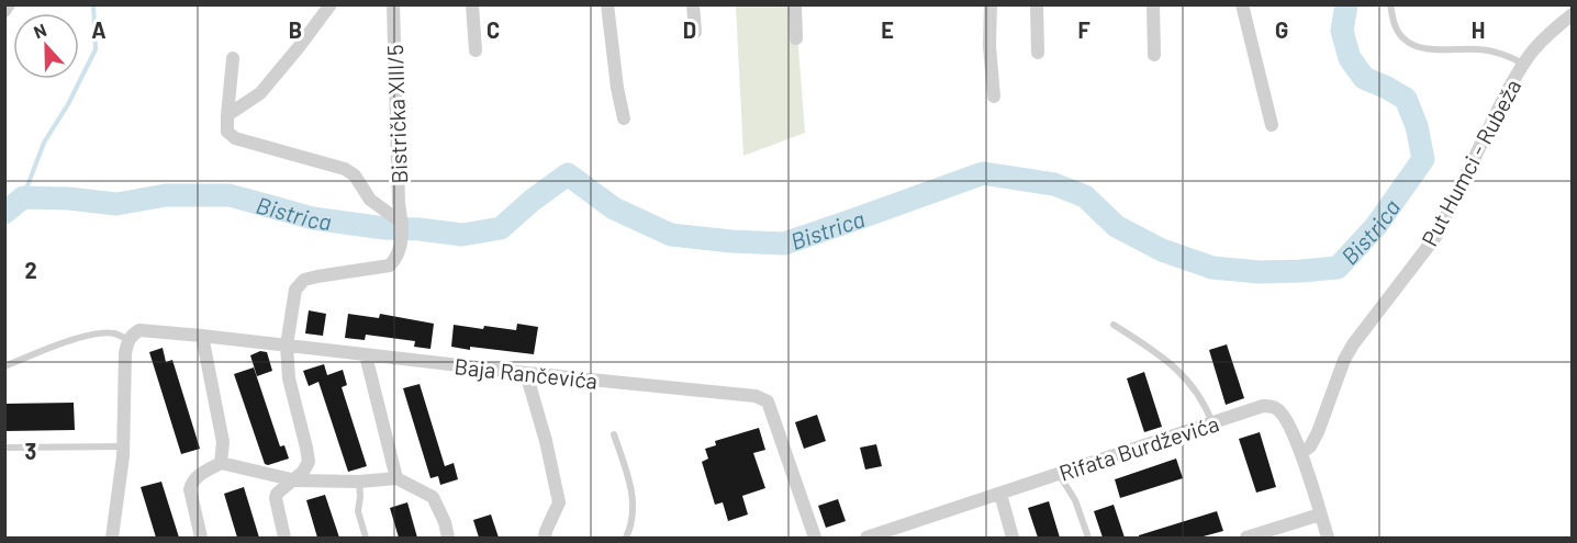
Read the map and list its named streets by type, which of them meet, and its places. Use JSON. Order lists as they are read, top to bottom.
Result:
{
  "streets": {
    "street": [
      "Bistrička XIII/5",
      "Put Humci - Rubeža",
      "Baja Rančevića",
      "Rifata Burdževića"
    ]
  },
  "crossings": [
    ["Bistrička XIII/5", "Baja Rančevića"],
    ["Put Humci - Rubeža", "Rifata Burdževića"]
  ],
  "water": ["Bistrica"],
  "north": "top",
  "grid": {
    "columns": [
      "A",
      "B",
      "C",
      "D",
      "E",
      "F",
      "G",
      "H"
    ],
    "rows": ["2", "3"]
  }
}
